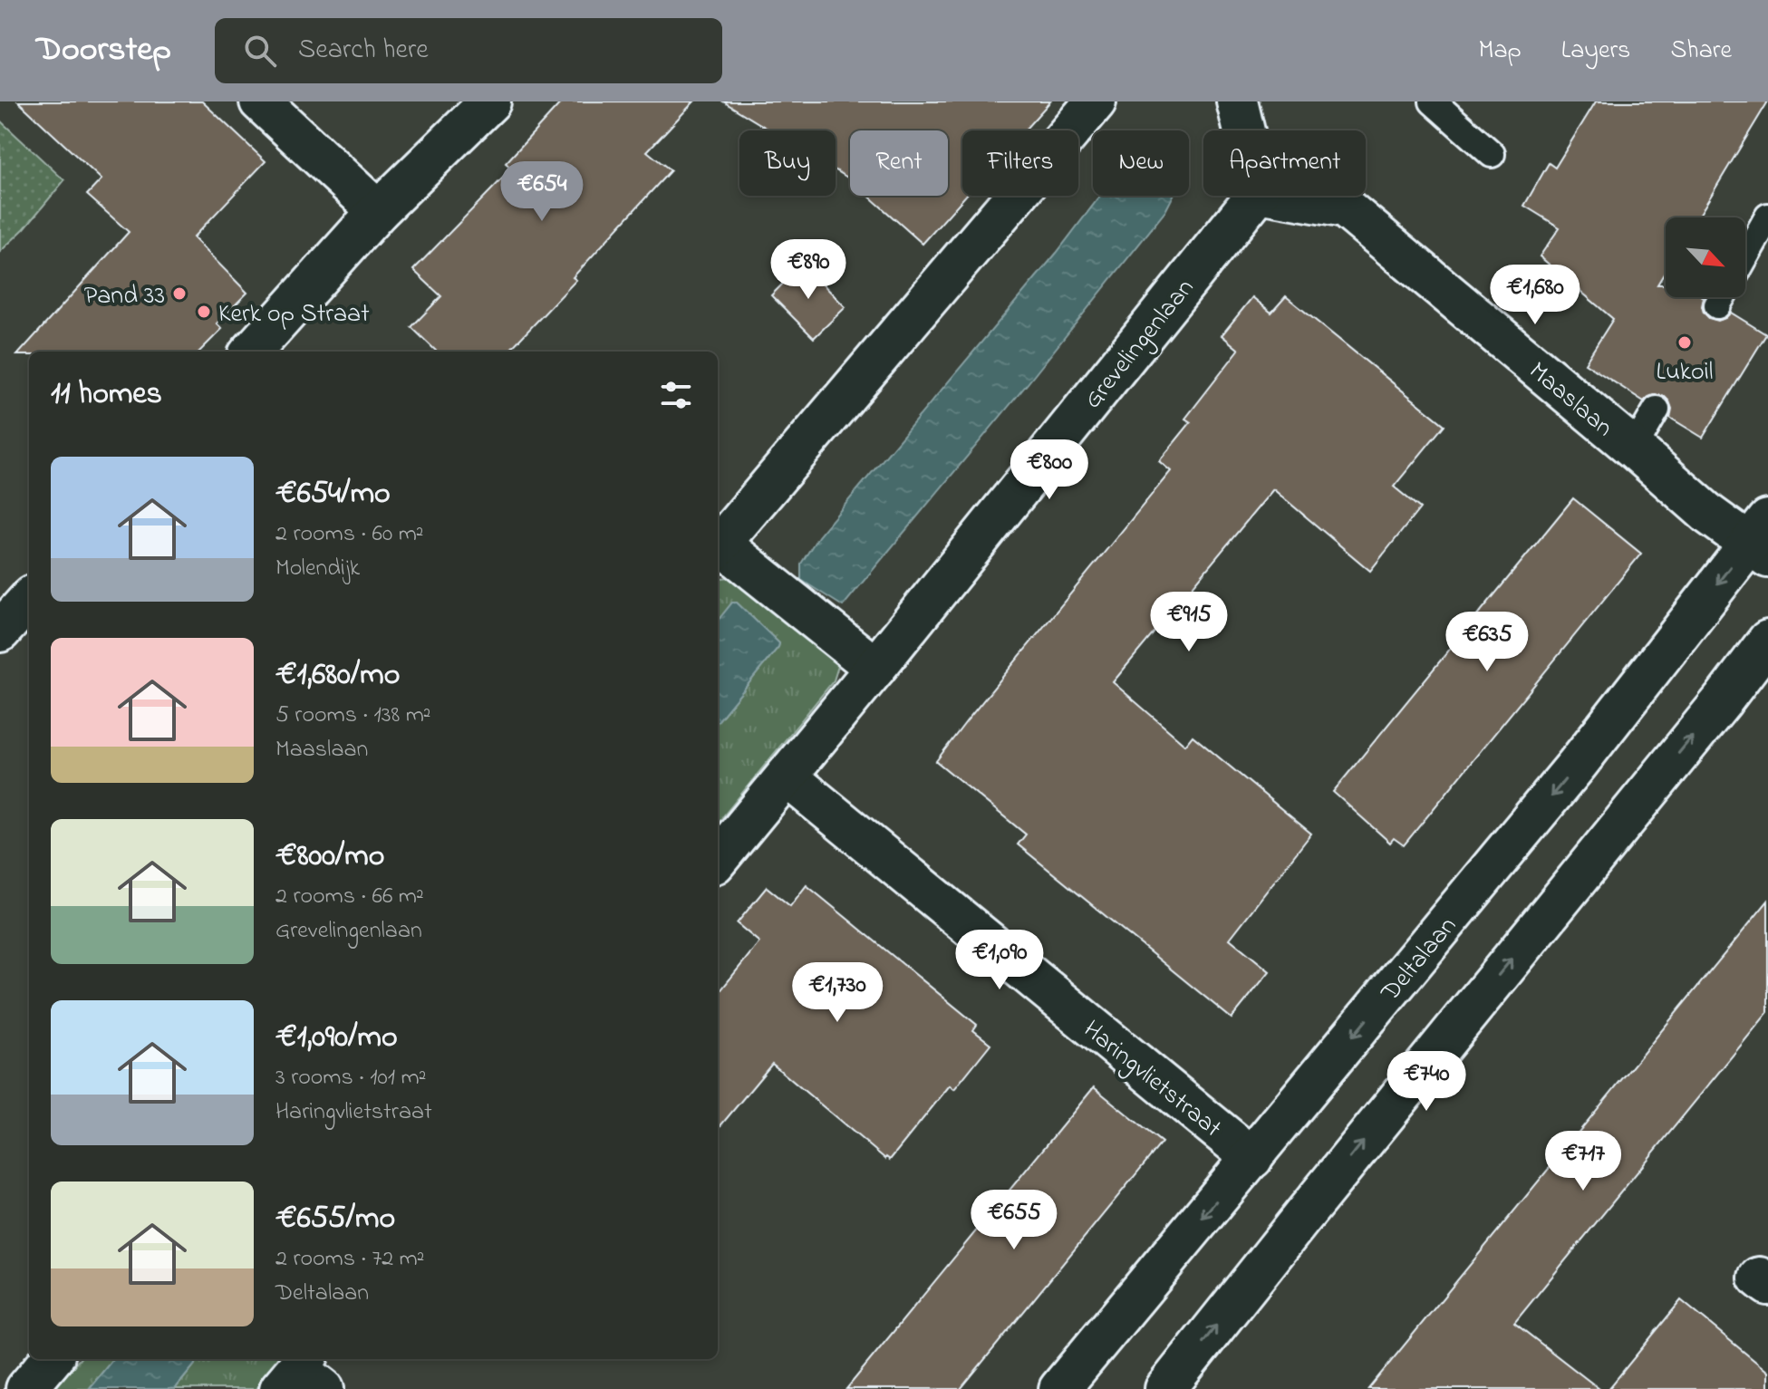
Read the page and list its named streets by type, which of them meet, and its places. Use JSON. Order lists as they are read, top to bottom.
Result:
{
  "streets": {
    "street": [
      "Grevelingenlaan",
      "Maaslaan",
      "Deltalaan",
      "Haringvlietstraat"
    ]
  },
  "crossings": [
    ["Grevelingenlaan", "Haringvlietstraat"],
    ["Maaslaan", "Deltalaan"],
    ["Deltalaan", "Haringvlietstraat"]
  ],
  "places": ["Pand 33", "Kerk op Straat", "Lukoil"],
  "north": "bottom right",
  "page": {
    "header": "Doorstep",
    "search": "Search here",
    "nav": ["Map", "Layers", "Share"],
    "chip": [
      "Buy",
      "Rent",
      "Filters",
      "New",
      "Apartment"
    ],
    "price": [
      "€654",
      "€890",
      "€1,680",
      "€800",
      "€915",
      "€635",
      "€1,090",
      "€1,730",
      "€740",
      "€717",
      "€655"
    ],
    "heading": "11 homes",
    "list": [
      {
        "name": "€654/mo",
        "note": "2 rooms · 60 m² · Molendijk"
      },
      {
        "name": "€1,680/mo",
        "note": "5 rooms · 138 m² · Maaslaan"
      },
      {
        "name": "€800/mo",
        "note": "2 rooms · 66 m² · Grevelingenlaan"
      },
      {
        "name": "€1,090/mo",
        "note": "3 rooms · 101 m² · Haringvlietstraat"
      },
      {
        "name": "€655/mo",
        "note": "2 rooms · 72 m² · Deltalaan"
      }
    ]
  }
}
